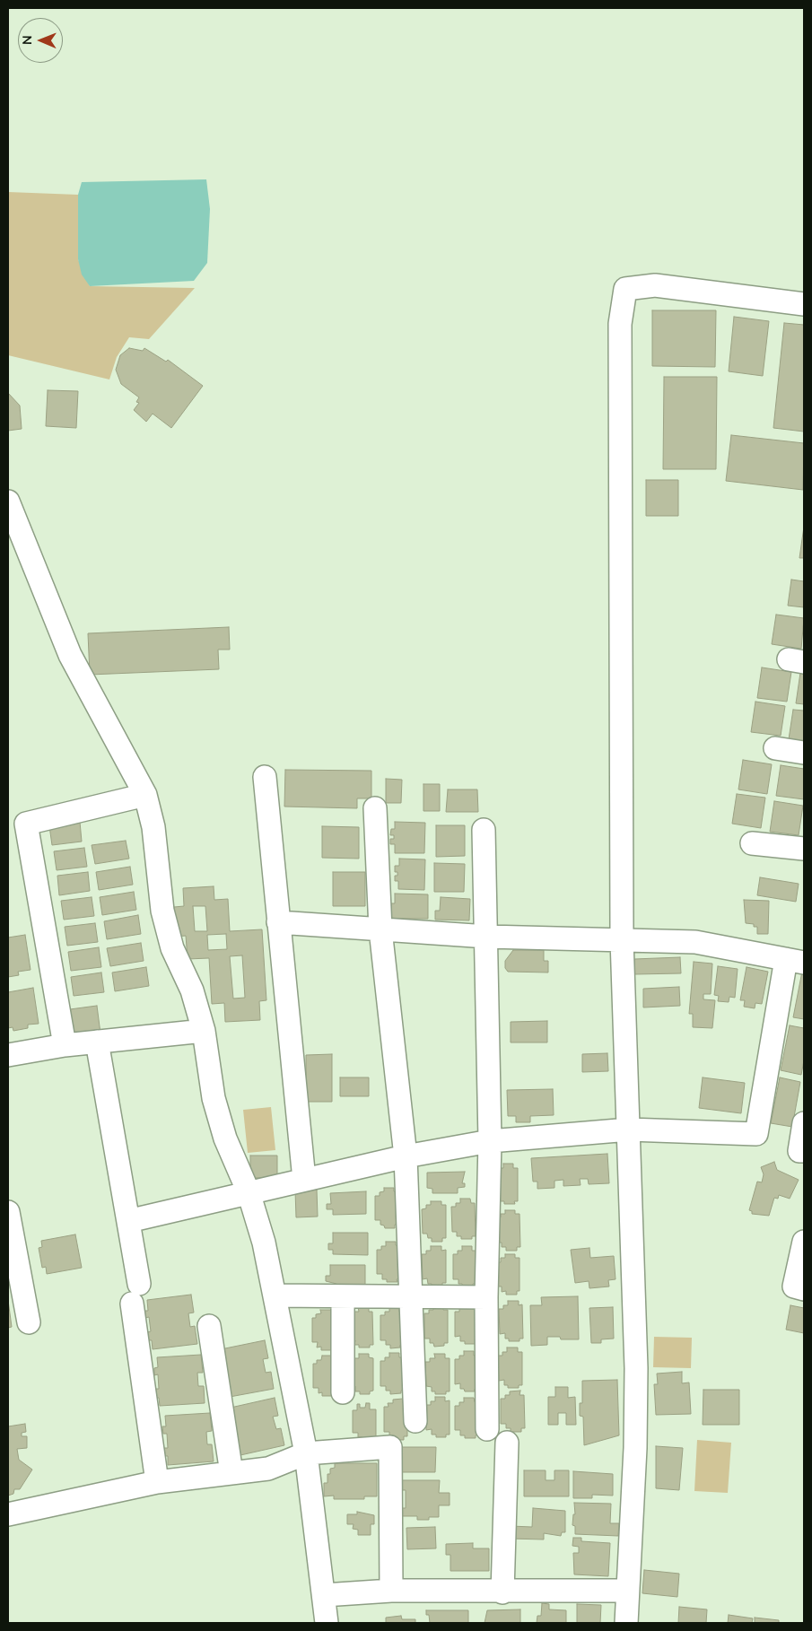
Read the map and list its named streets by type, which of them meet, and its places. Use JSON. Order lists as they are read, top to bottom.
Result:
{
  "north": "left"
}
